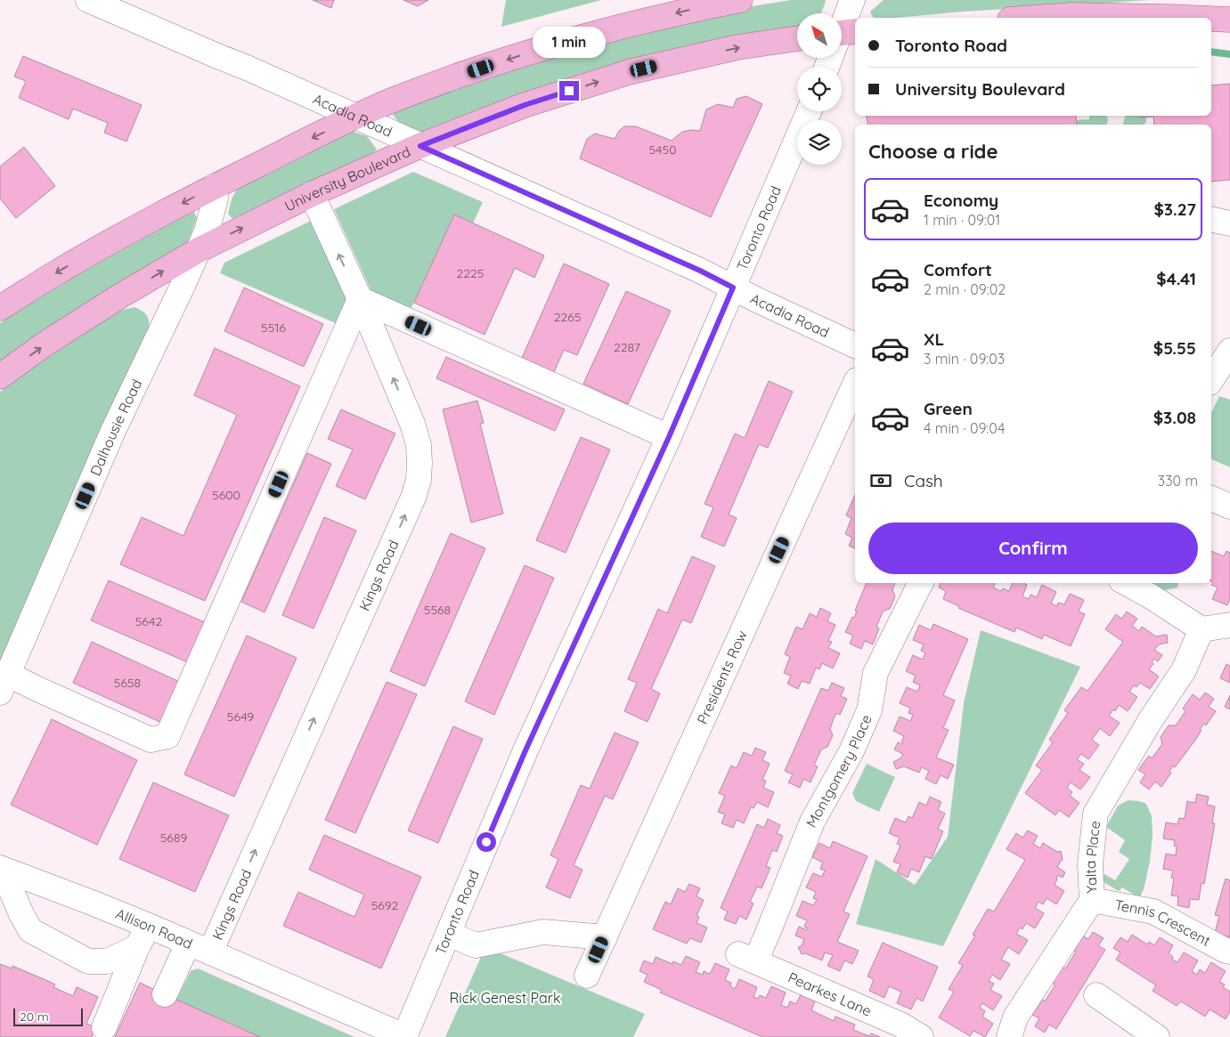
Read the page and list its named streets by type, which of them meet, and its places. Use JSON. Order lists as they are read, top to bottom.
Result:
{
  "streets": {
    "main road": ["University Boulevard"],
    "street": [
      "Acadia Road",
      "Toronto Road",
      "Dalhousie Road",
      "Kings Road",
      "Presidents Row",
      "Montgomery Place",
      "Yalta Place",
      "Tennis Crescent",
      "Allison Road",
      "Pearkes Lane"
    ]
  },
  "crossings": [
    ["Acadia Road", "University Boulevard"],
    ["Acadia Road", "Toronto Road"],
    ["University Boulevard", "Dalhousie Road"],
    ["University Boulevard", "Kings Road"],
    ["Toronto Road", "Allison Road"],
    ["Kings Road", "Allison Road"],
    ["Montgomery Place", "Pearkes Lane"],
    ["Yalta Place", "Tennis Crescent"]
  ],
  "one_way": ["Kings Road"],
  "parks": ["Rick Genest Park"],
  "house_numbers": [
    "5450",
    "2225",
    "2265",
    "5516",
    "2287",
    "5600",
    "5568",
    "5642",
    "5658",
    "5649",
    "5689",
    "5692"
  ],
  "scale_bar": "20 m",
  "north": "top left",
  "page": {
    "banner": ["Toronto Road", "University Boulevard"],
    "bubble": "1 min",
    "heading": "Choose a ride",
    "list": [
      {
        "name": "Economy",
        "note": "1 min · 09:01",
        "value": "$3.27"
      },
      {
        "name": "Comfort",
        "note": "2 min · 09:02",
        "value": "$4.41"
      },
      {
        "name": "XL",
        "note": "3 min · 09:03",
        "value": "$5.55"
      },
      {
        "name": "Green",
        "note": "4 min · 09:04",
        "value": "$3.08"
      }
    ],
    "pay": ["Cash", "330 m"],
    "buttons": "Confirm",
    "scale": "20 m"
  }
}
